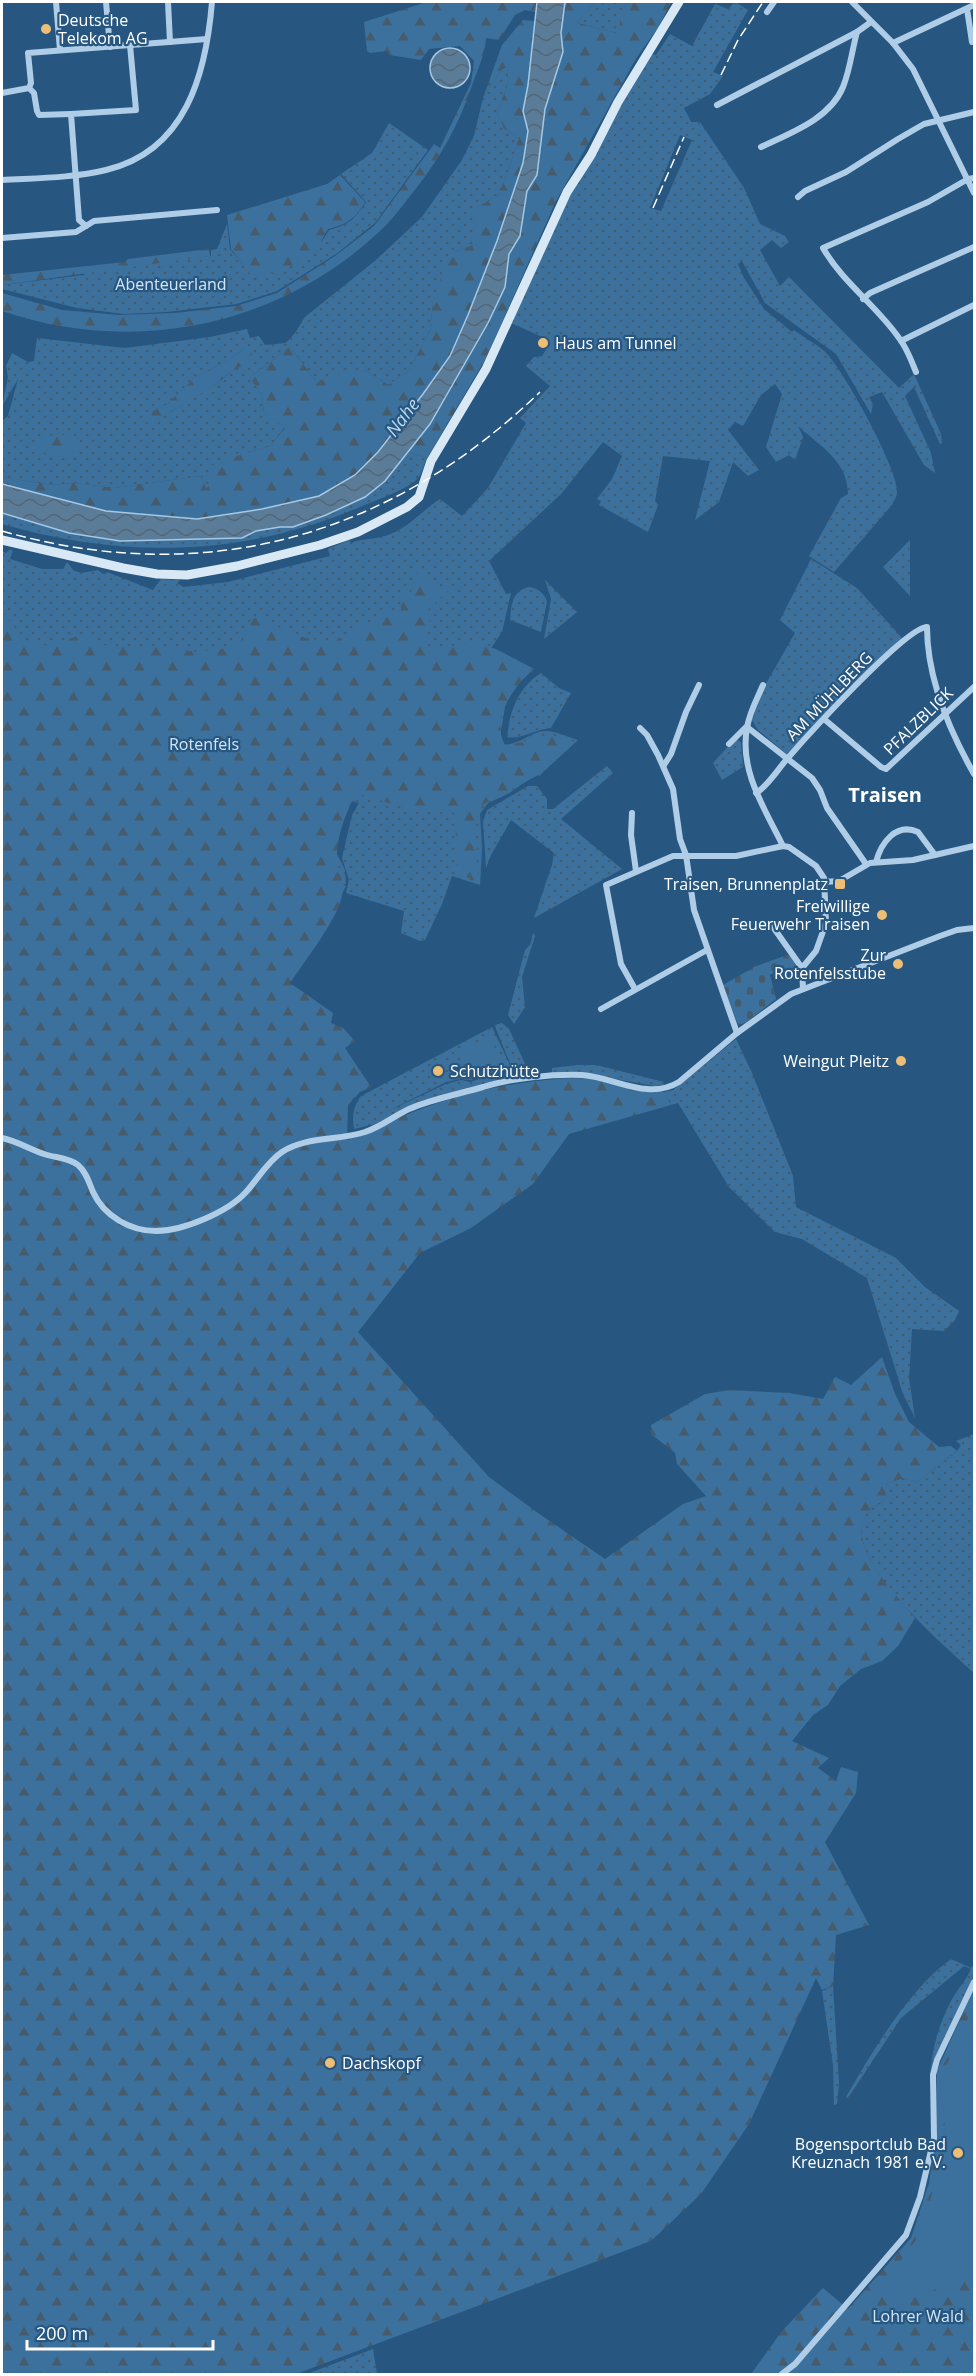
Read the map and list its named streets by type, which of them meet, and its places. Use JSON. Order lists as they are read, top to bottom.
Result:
{
  "streets": {
    "street": ["AM MÜHLBERG", "PFALZBLICK"]
  },
  "crossings": [
    ["AM MÜHLBERG", "PFALZBLICK"]
  ],
  "districts": ["Traisen"],
  "water": ["Nahe"],
  "parks": ["Abenteuerland", "Rotenfels", "Lohrer Wald"],
  "places": {
    "other": [
      "Deutsche Telekom AG",
      "Haus am Tunnel",
      "Freiwillige Feuerwehr Traisen",
      "Zur Rotenfelsstube",
      "Weingut Pleitz",
      "Schutzhütte",
      "Dachskopf",
      "Bogensportclub Bad Kreuznach 1981 e. V."
    ],
    "transit": ["Traisen, Brunnenplatz"]
  },
  "scale_bar": "200 m"
}
